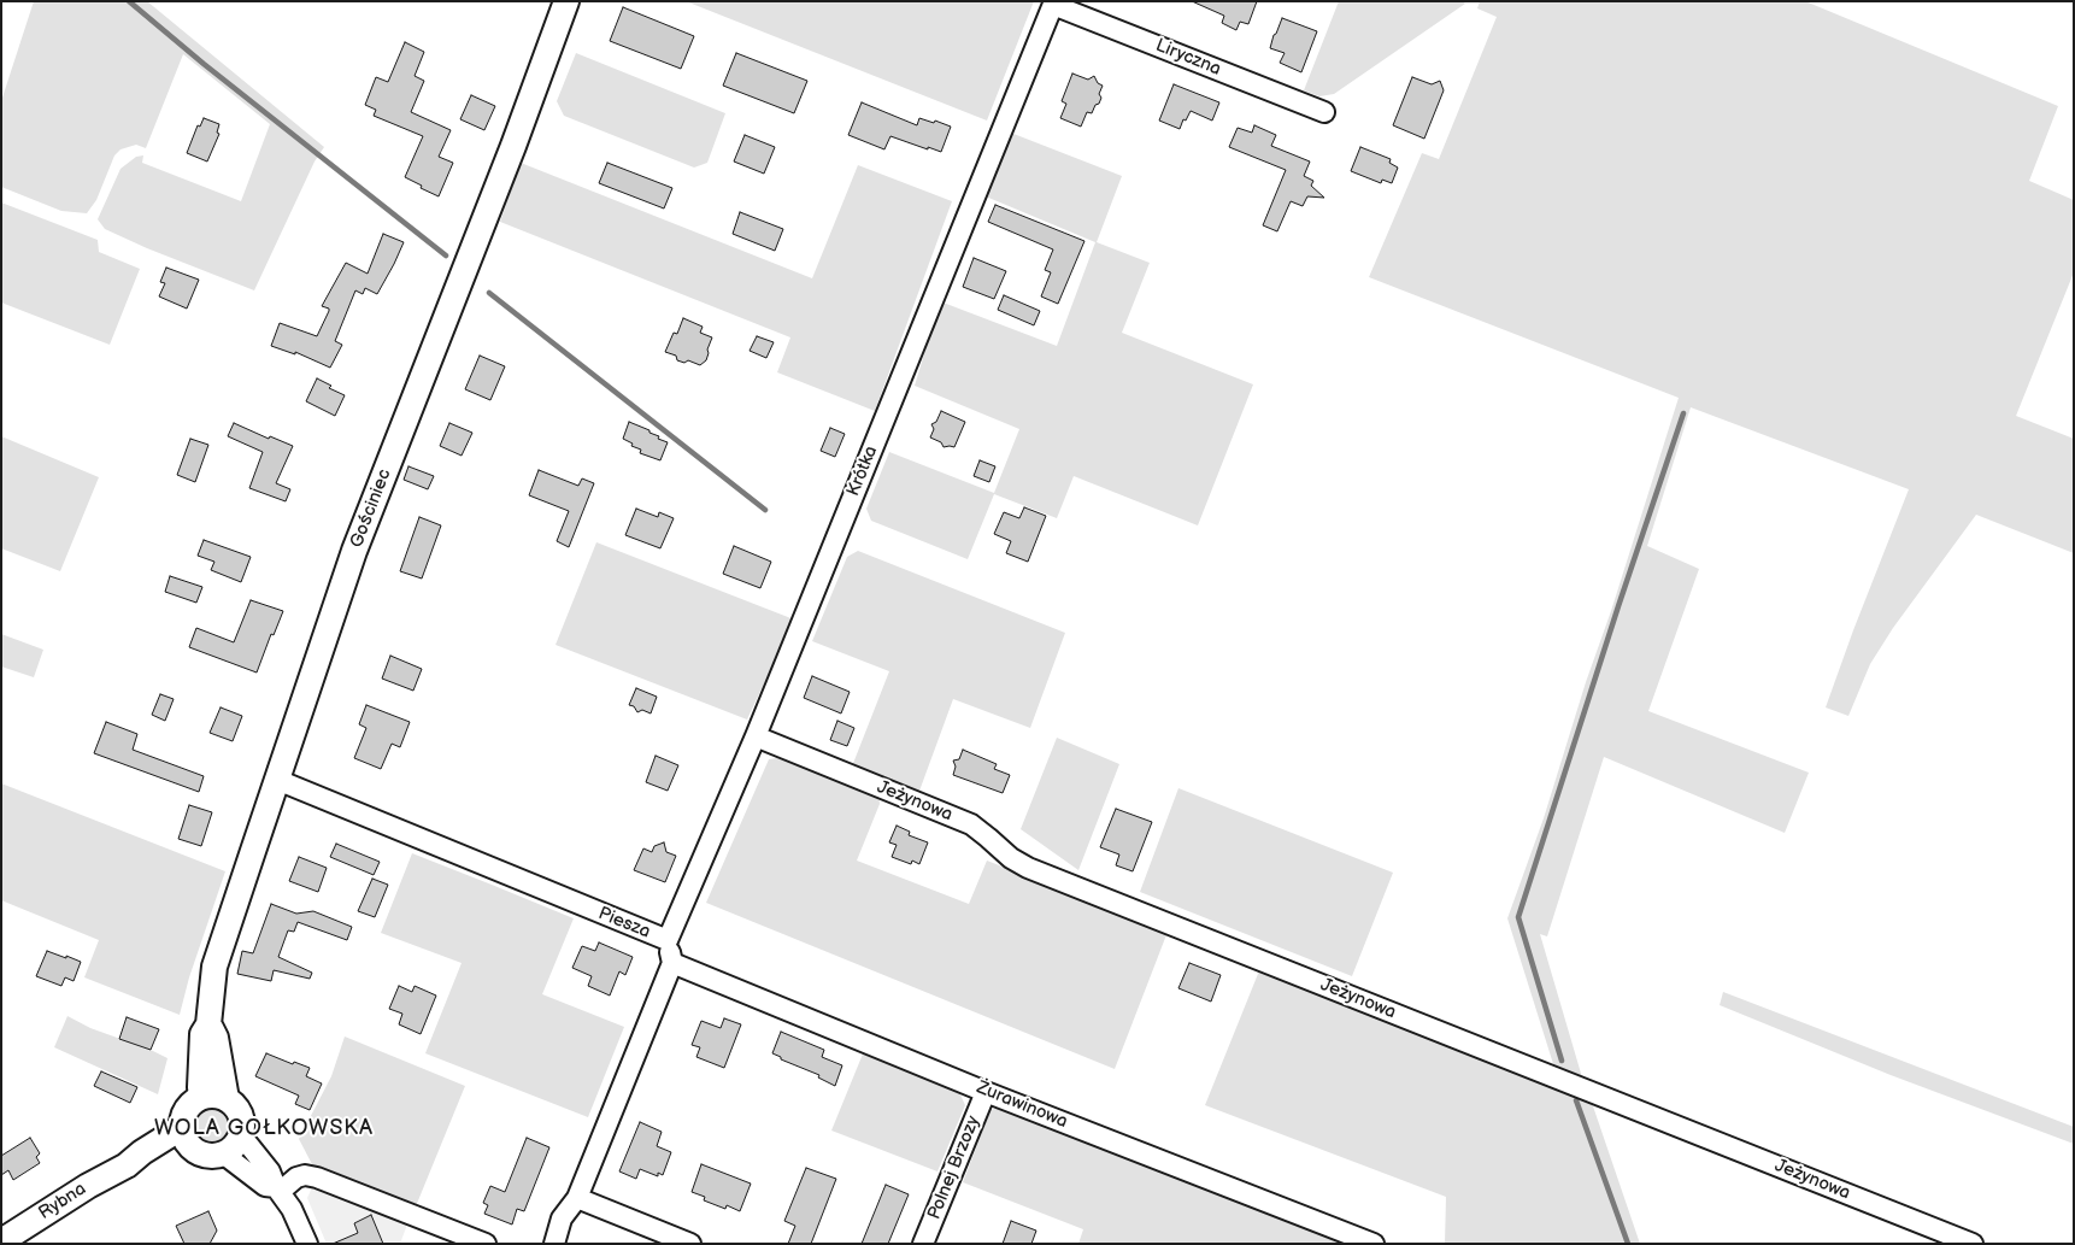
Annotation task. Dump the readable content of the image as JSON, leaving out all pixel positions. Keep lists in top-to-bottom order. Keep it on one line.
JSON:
{"streets":{"street":["Liryczna","Krótka","Gościniec","Jeżynowa","Piesza","Żurawinowa","Polnej Brzozy","Rybna"]},"crossings":[["Liryczna","Krótka"],["Krótka","Jeżynowa"],["Krótka","Piesza"],["Gościniec","Piesza"],["Gościniec","Rybna"],["Piesza","Żurawinowa"],["Żurawinowa","Polnej Brzozy"]],"districts":["WOLA GOŁKOWSKA"]}
